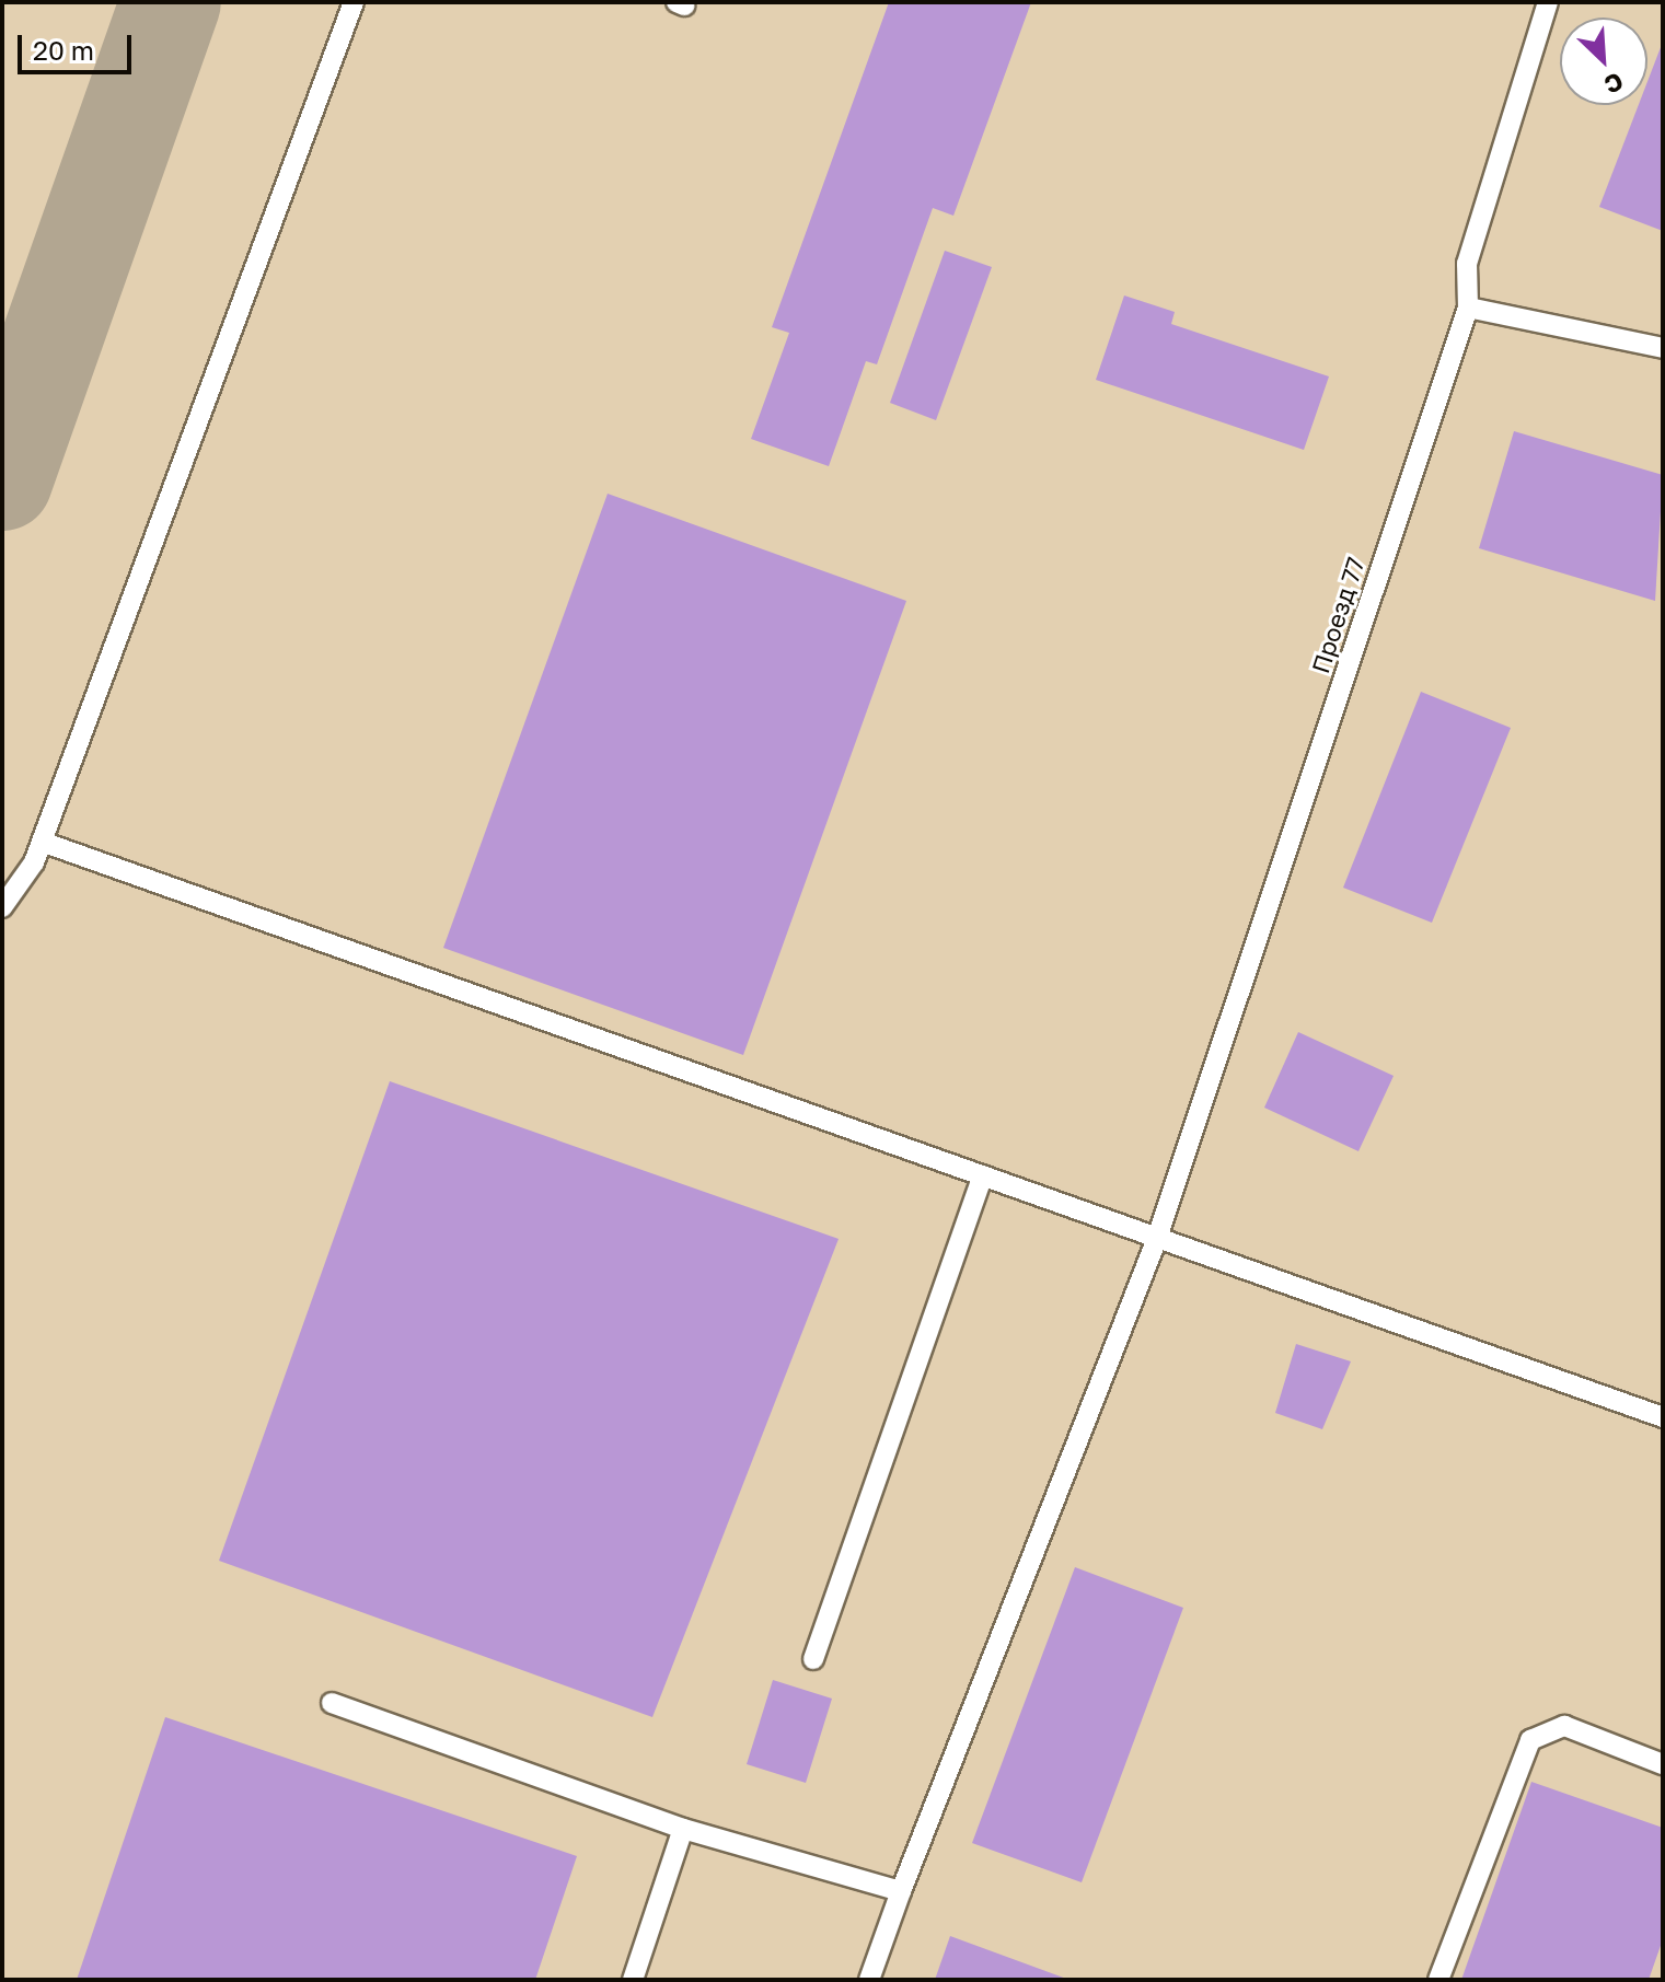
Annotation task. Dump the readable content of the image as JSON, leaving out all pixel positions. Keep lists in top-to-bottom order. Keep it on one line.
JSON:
{"streets":{"lane":["Проезд 77"]},"scale_bar":"20 m","north":"bottom right"}
